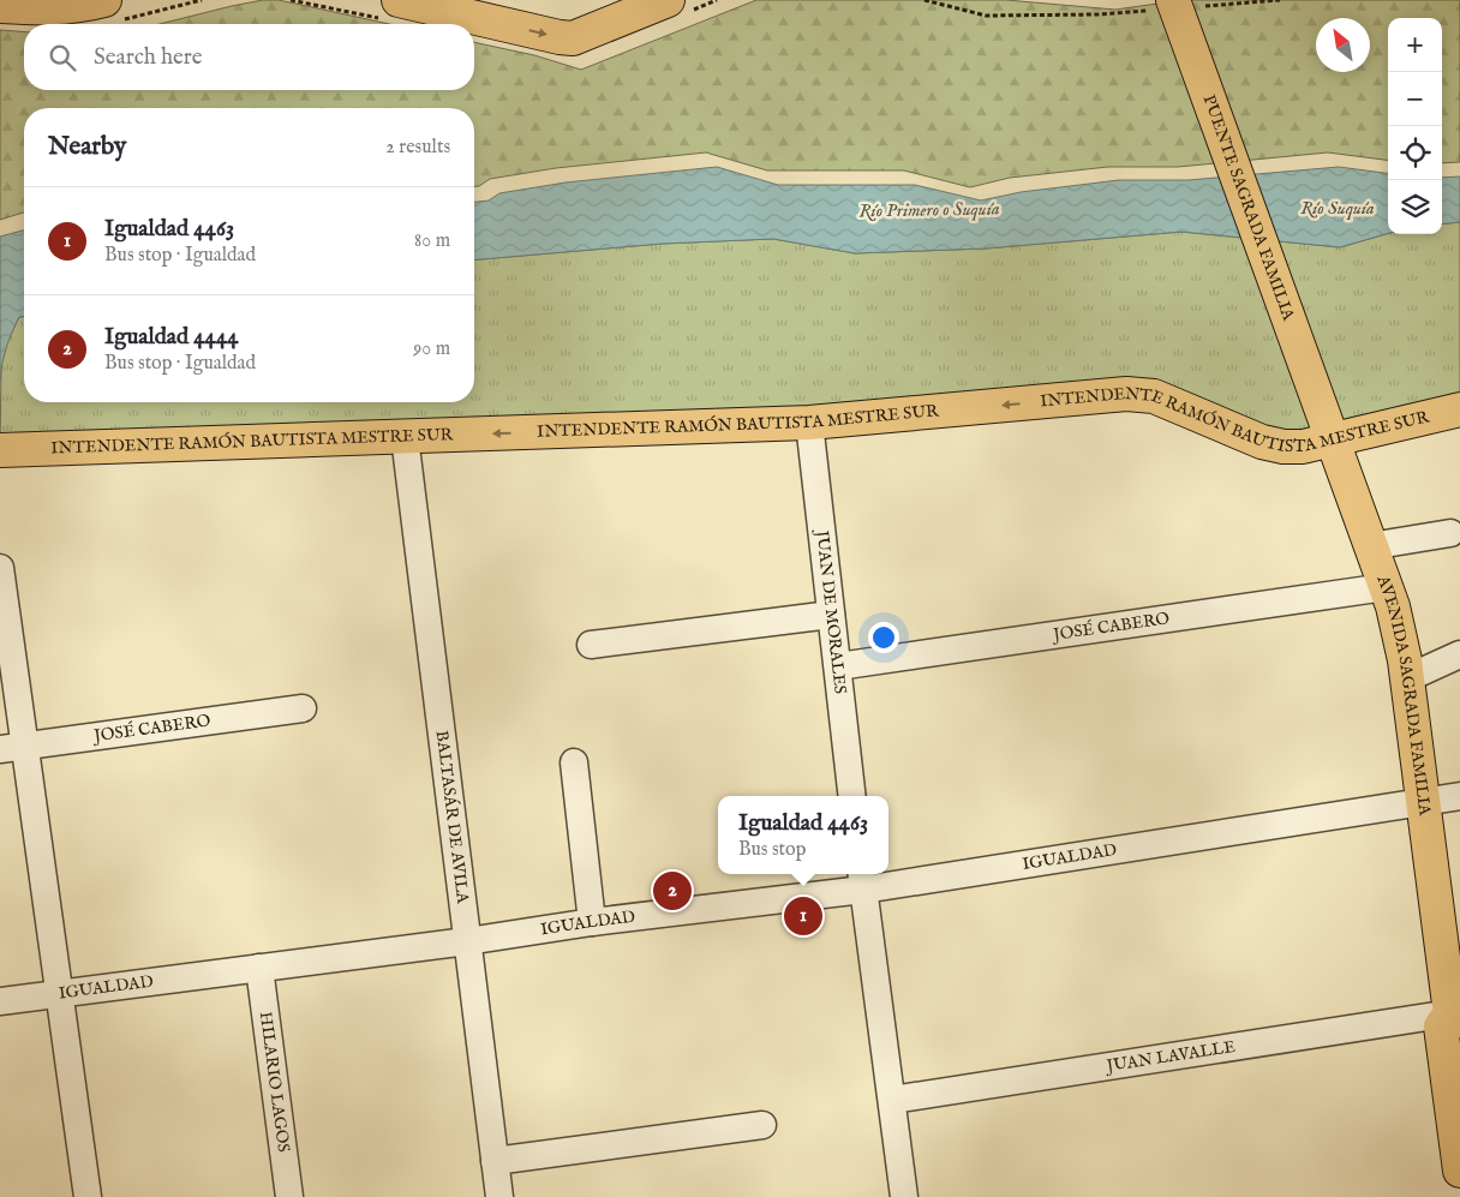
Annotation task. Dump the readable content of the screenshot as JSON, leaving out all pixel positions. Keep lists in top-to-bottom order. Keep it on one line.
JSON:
{"streets":{"main road":["PUENTE SAGRADA FAMILIA","INTENDENTE RAMÓN BAUTISTA MESTRE SUR","AVENIDA SAGRADA FAMILIA"],"street":["JUAN DE MORALES","JOSÉ CABERO","BALTASÁR DE AVILA","IGUALDAD","JUAN LAVALLE","HILARIO LAGOS"]},"crossings":[["PUENTE SAGRADA FAMILIA","AVENIDA SAGRADA FAMILIA"],["INTENDENTE RAMÓN BAUTISTA MESTRE SUR","JUAN DE MORALES"],["INTENDENTE RAMÓN BAUTISTA MESTRE SUR","AVENIDA SAGRADA FAMILIA"],["INTENDENTE RAMÓN BAUTISTA MESTRE SUR","BALTASÁR DE AVILA"],["JUAN DE MORALES","JOSÉ CABERO"],["JOSÉ CABERO","AVENIDA SAGRADA FAMILIA"],["AVENIDA SAGRADA FAMILIA","IGUALDAD"],["AVENIDA SAGRADA FAMILIA","JUAN LAVALLE"],["BALTASÁR DE AVILA","IGUALDAD"],["IGUALDAD","HILARIO LAGOS"]],"one_way":["INTENDENTE RAMÓN BAUTISTA MESTRE SUR"],"water":["Río Suquía","Río Primero o Suquía"],"north":"top left","page":{"map_buttons":["+","−"],"search":"Search here","heading":["Nearby","2 results"],"list":[{"mark":"1","name":"Igualdad 4463","note":"Bus stop · Igualdad","value":"80 m"},{"mark":"2","name":"Igualdad 4444","note":"Bus stop · Igualdad","value":"90 m"}],"popup":["Igualdad 4463","Bus stop"],"pins":["2","1"]}}
